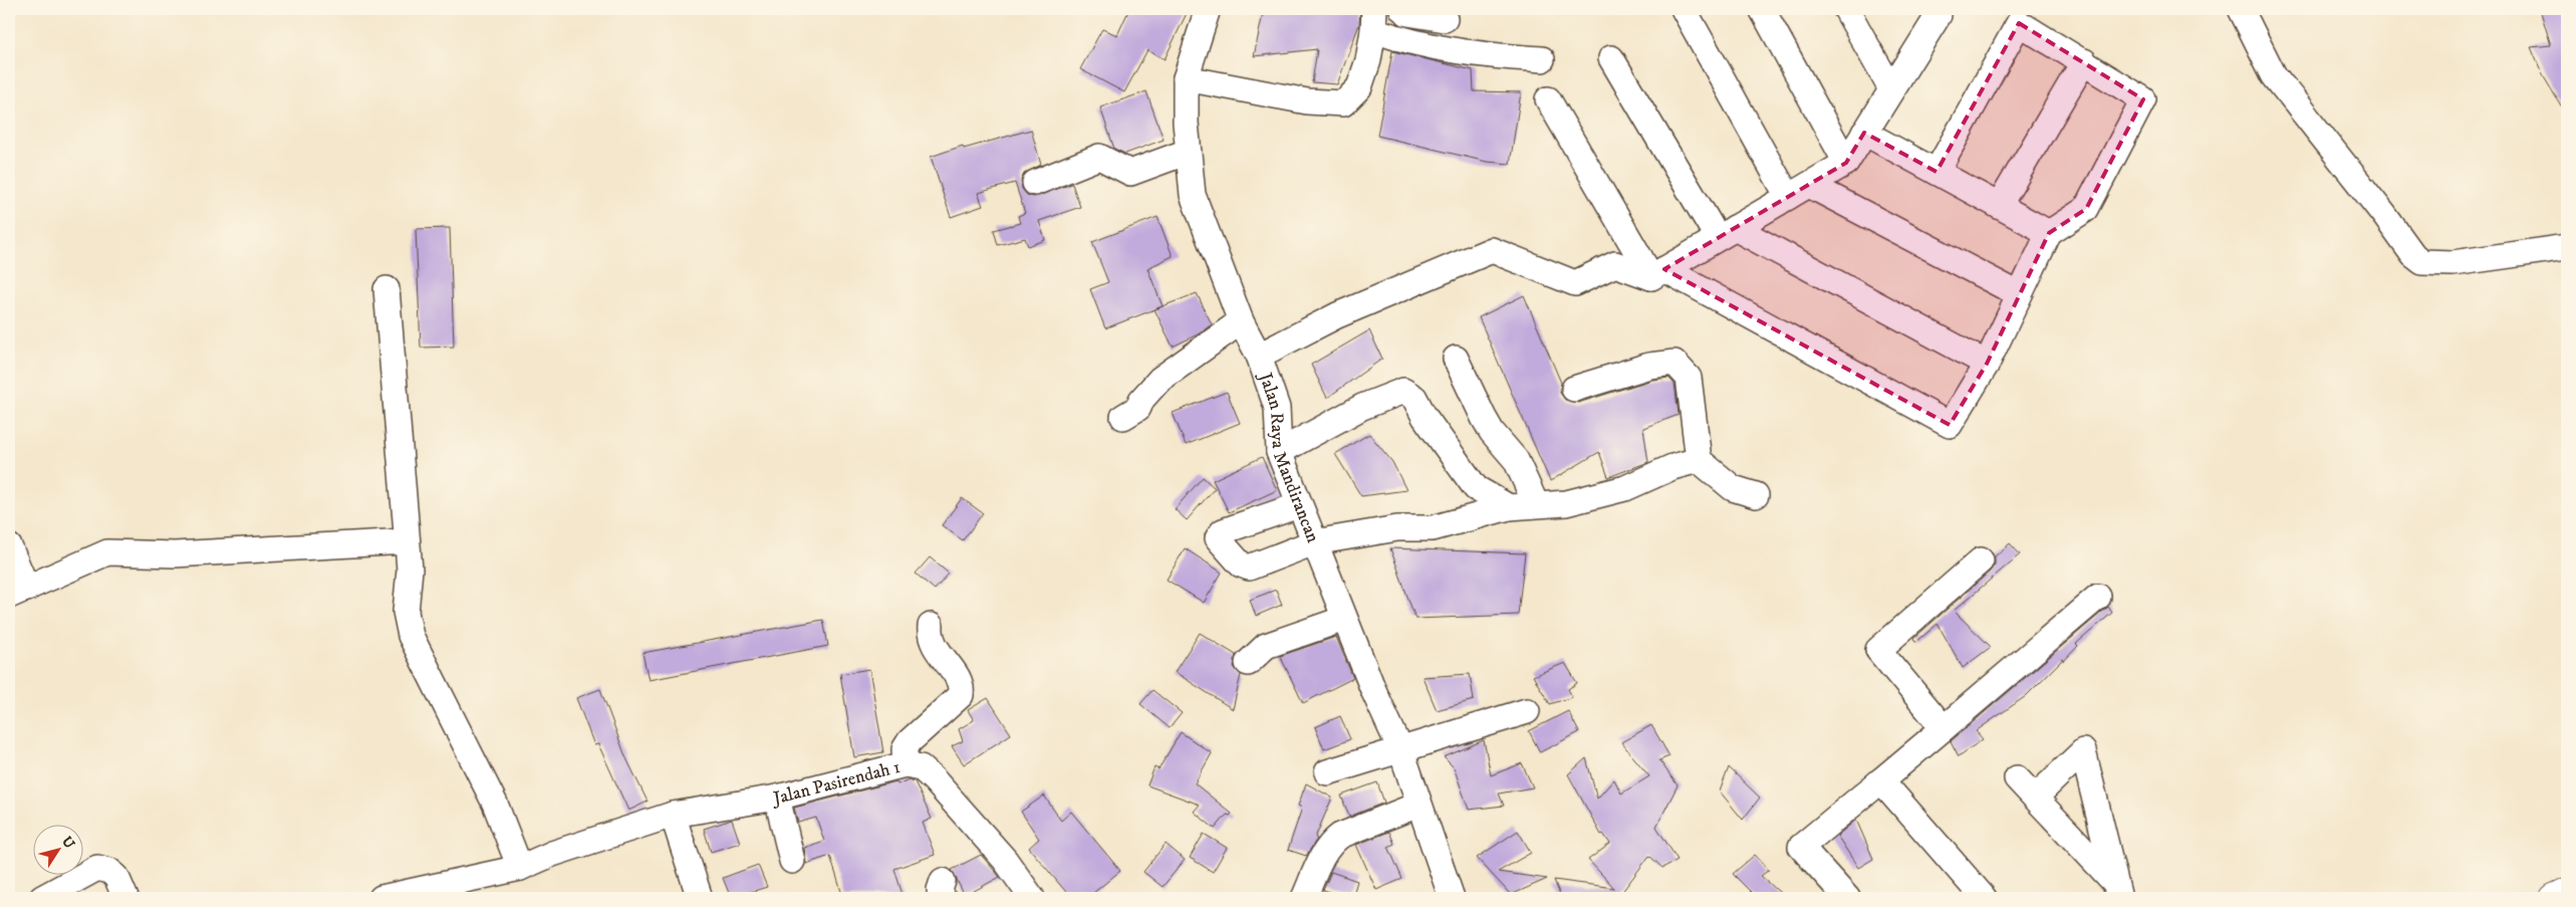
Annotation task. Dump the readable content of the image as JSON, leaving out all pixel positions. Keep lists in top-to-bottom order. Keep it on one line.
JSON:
{"streets":{"street":["Jalan Raya Mandirancan","Jalan Pasirendah 1"]},"north":"top right"}
